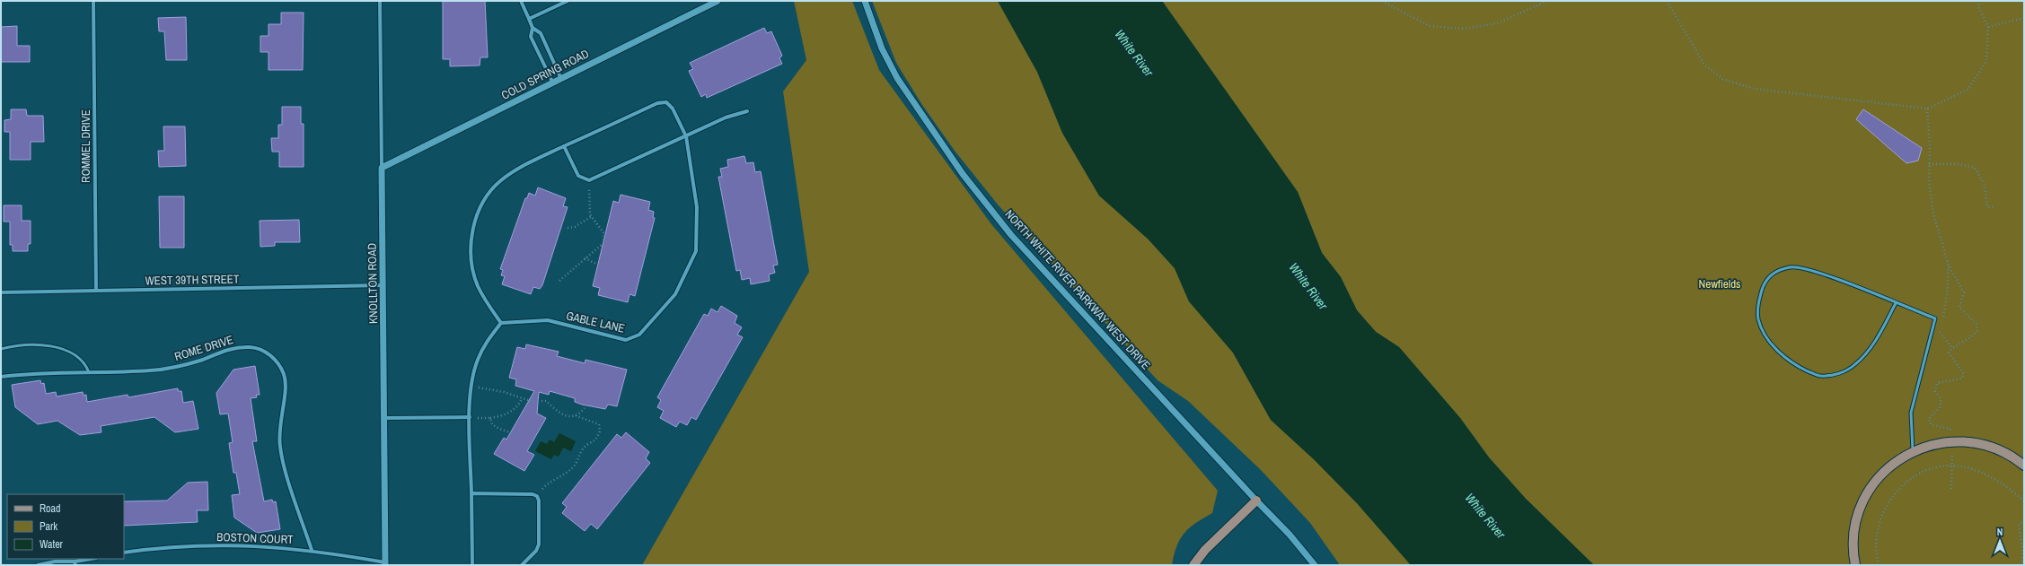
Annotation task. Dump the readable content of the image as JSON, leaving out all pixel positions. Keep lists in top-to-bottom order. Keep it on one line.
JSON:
{"streets":{"street":["COLD SPRING ROAD","ROMMEL DRIVE","WEST 39TH STREET","KNOLLTON ROAD","NORTH WHITE RIVER PARKWAY WEST DRIVE","GABLE LANE","ROME DRIVE","BOSTON COURT"]},"crossings":[["COLD SPRING ROAD","KNOLLTON ROAD"],["ROMMEL DRIVE","WEST 39TH STREET"],["WEST 39TH STREET","KNOLLTON ROAD"],["KNOLLTON ROAD","BOSTON COURT"],["ROME DRIVE","BOSTON COURT"]],"water":["White River"],"parks":["Newfields"],"legend":["Road","Park","Water"],"north":"top"}
